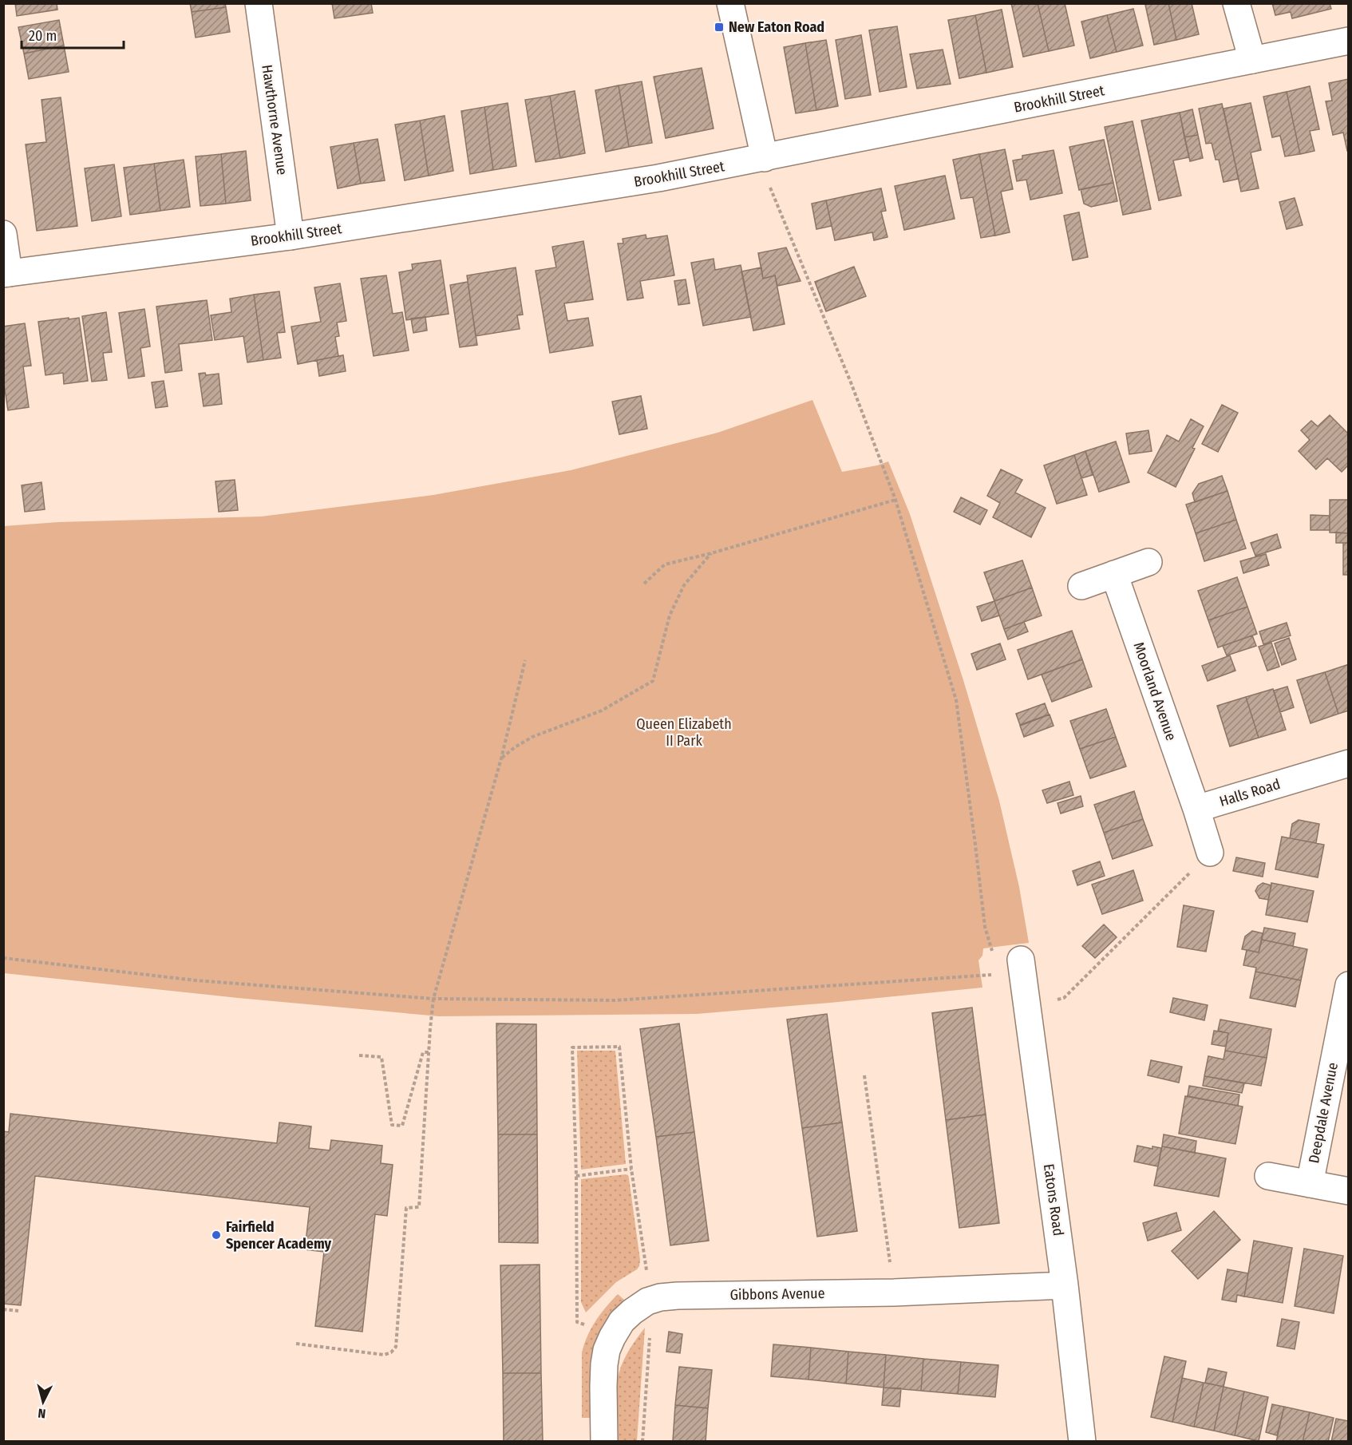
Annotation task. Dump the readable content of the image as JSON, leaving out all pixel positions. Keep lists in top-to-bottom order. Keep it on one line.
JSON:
{"streets":{"street":["Brookhill Street","Hawthorne Avenue","Moorland Avenue","Halls Road","Deepdale Avenue","Eatons Road","Gibbons Avenue"]},"crossings":[["Brookhill Street","Hawthorne Avenue"],["Moorland Avenue","Halls Road"],["Eatons Road","Gibbons Avenue"]],"parks":["Queen Elizabeth II Park"],"places":{"transit":["New Eaton Road"],"other":["Fairfield Spencer Academy"]},"scale_bar":"20 m","north":"bottom"}
